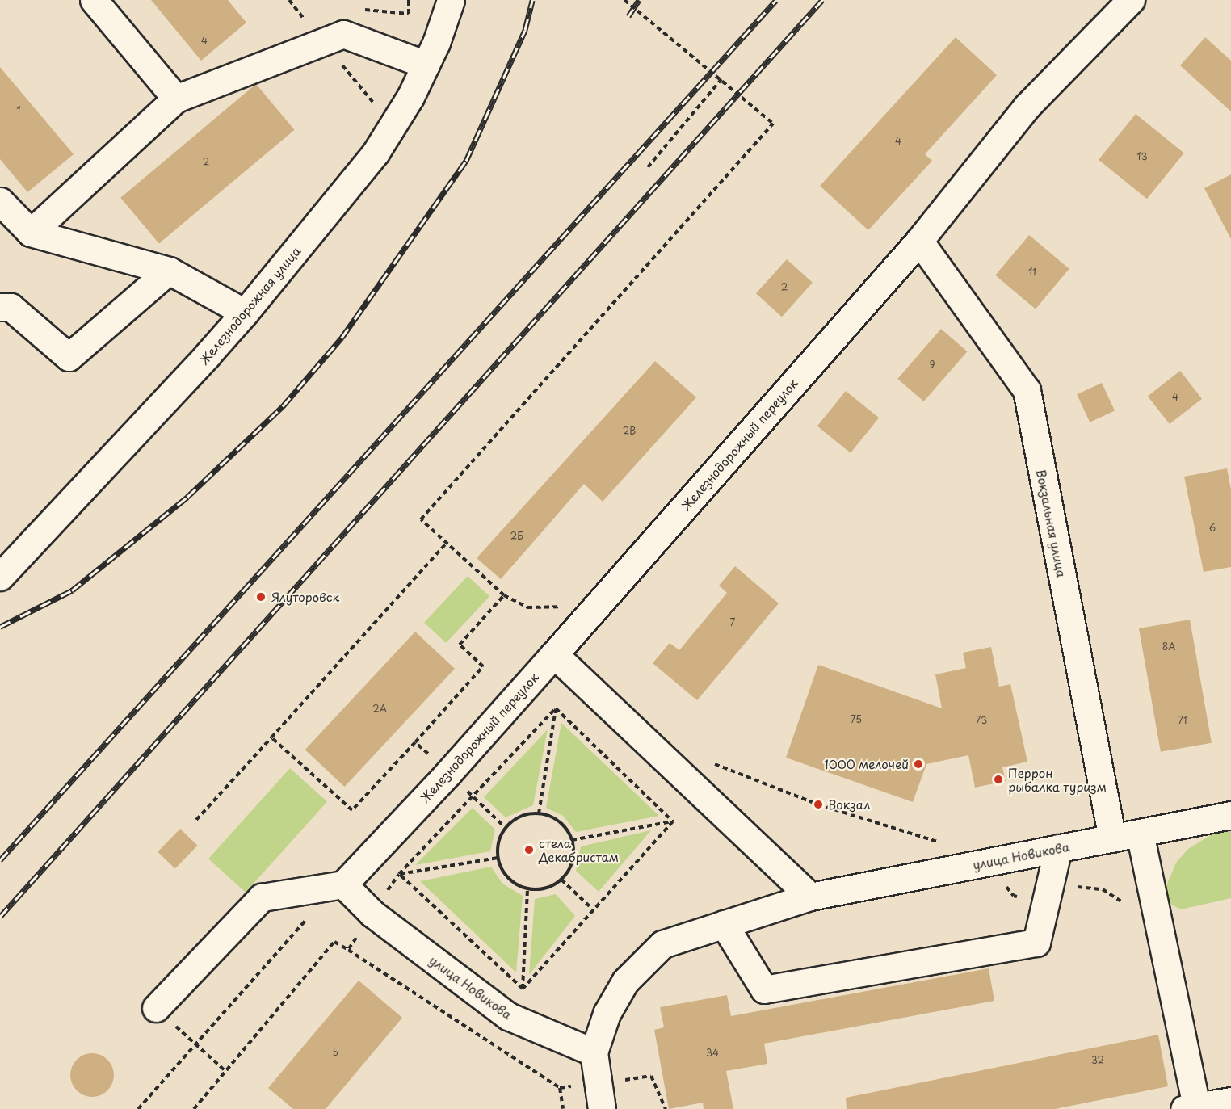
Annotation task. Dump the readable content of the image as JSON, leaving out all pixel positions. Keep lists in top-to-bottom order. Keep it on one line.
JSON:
{"streets":{"street":["Железнодорожная улица","Железнодорожный переулок","Вокзальная улица","улица Новикова"]},"crossings":[["Железнодорожный переулок","Вокзальная улица"],["Железнодорожный переулок","улица Новикова"],["Вокзальная улица","улица Новикова"]],"places":["Ялуторовск","1000 мелочей","Перрон рыбалка туризм","Вокзал","стела Декабристам"],"house_numbers":["4","1","4","13","2","11","2","9","4","2В","6","2Б","7","8А","2А","75","73","71","5","34","32"]}
